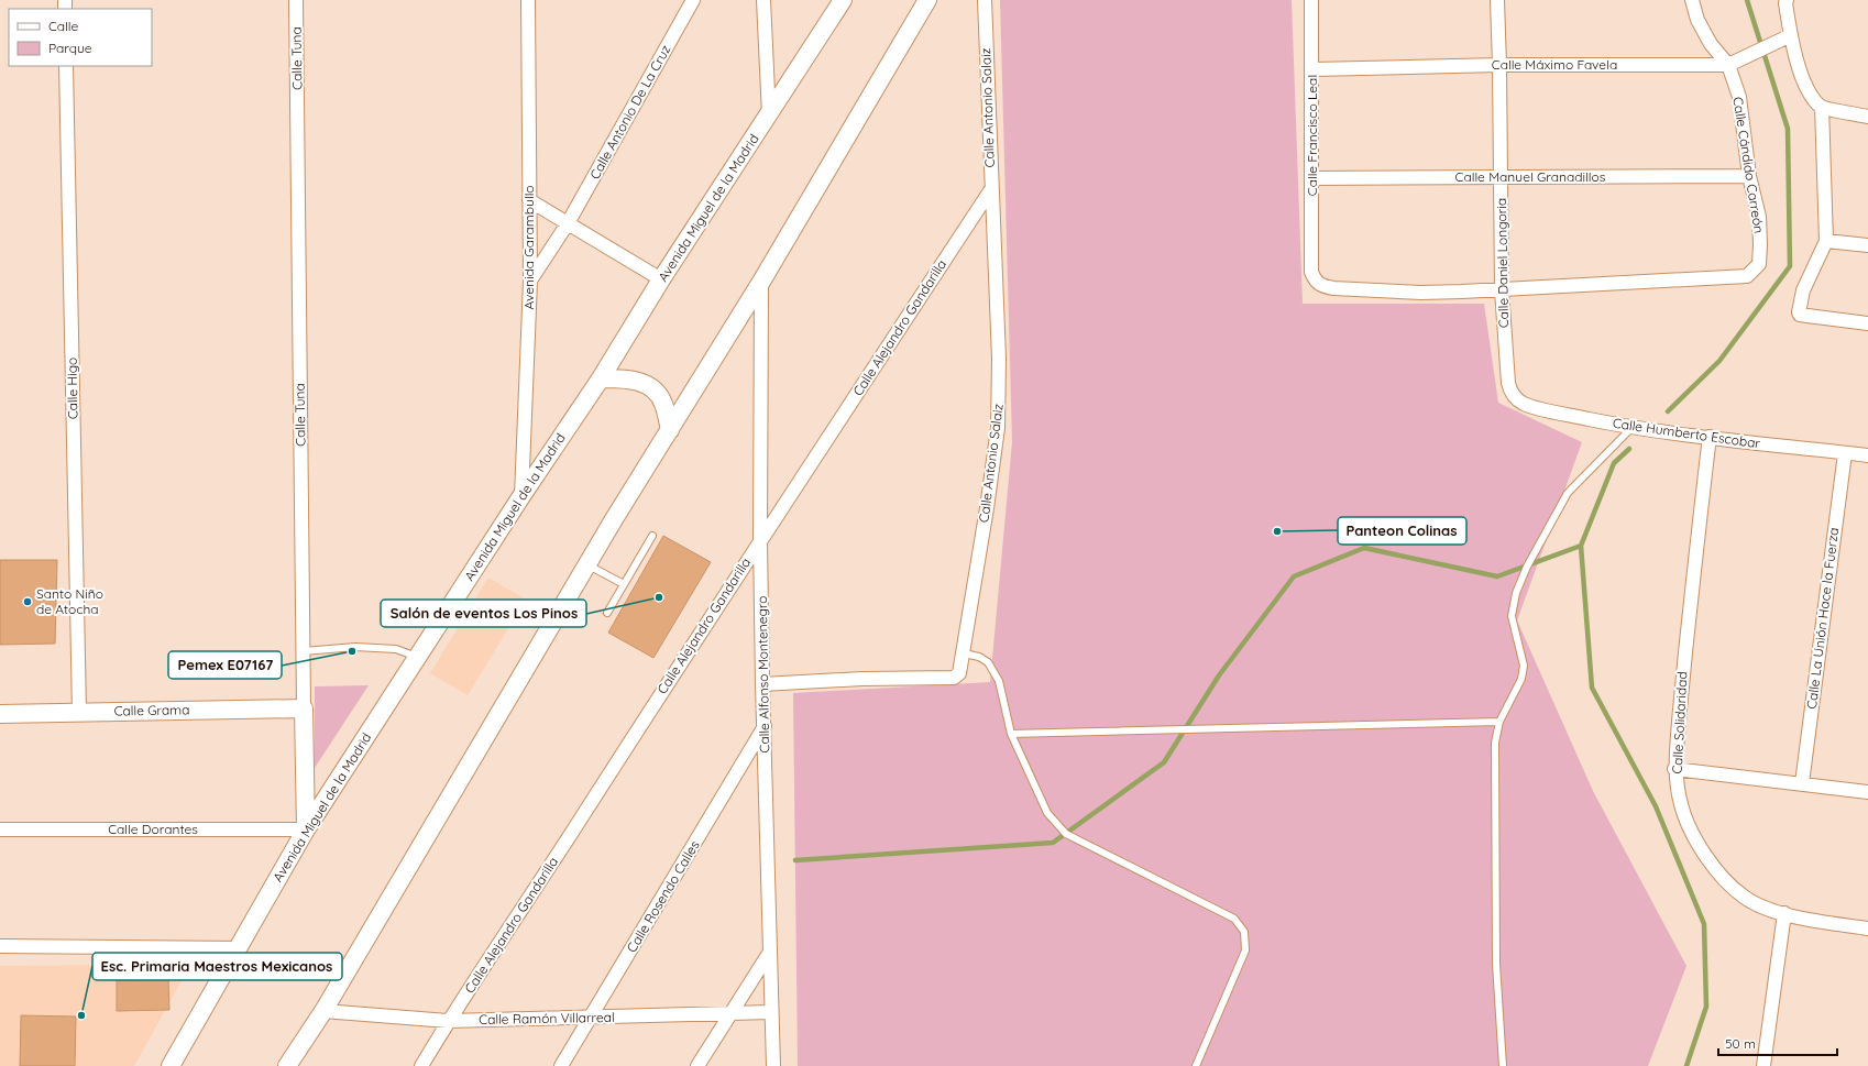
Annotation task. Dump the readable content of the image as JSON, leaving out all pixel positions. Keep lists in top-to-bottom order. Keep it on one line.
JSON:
{"streets":{"main road":["Calle Tuna","Avenida Miguel de la Madrid","Calle Grama"],"street":["Calle Máximo Favela","Calle Antonio Salaiz","Calle Antonio De La Cruz","Calle Francisco Leal","Calle Cándido Carreón","Calle Manuel Granadillos","Avenida Garambullo","Calle Daniel Longoria","Calle Alejandro Gandarilla","Calle Higo","Calle Humberto Escobar","Calle La Unión Hace la Fuerza","Calle Alfonso Montenegro","Calle Solidaridad","Calle Dorantes","Calle Rosendo Calles","Calle Ramón Villarreal"]},"crossings":[["Calle Tuna","Avenida Miguel de la Madrid"],["Calle Tuna","Calle Grama"],["Calle Tuna","Calle Dorantes"],["Calle Máximo Favela","Calle Francisco Leal"],["Calle Máximo Favela","Calle Cándido Carreón"],["Calle Máximo Favela","Calle Daniel Longoria"],["Calle Antonio Salaiz","Calle Alejandro Gandarilla"],["Calle Antonio Salaiz","Calle Alfonso Montenegro"],["Calle Antonio De La Cruz","Avenida Garambullo"],["Calle Francisco Leal","Calle Cándido Carreón"],["Calle Francisco Leal","Calle Manuel Granadillos"],["Calle Cándido Carreón","Calle Manuel Granadillos"],["Calle Cándido Carreón","Calle Daniel Longoria"],["Calle Manuel Granadillos","Calle Daniel Longoria"],["Avenida Miguel de la Madrid","Avenida Garambullo"],["Avenida Miguel de la Madrid","Calle Dorantes"],["Calle Daniel Longoria","Calle Humberto Escobar"],["Calle Alejandro Gandarilla","Calle Alfonso Montenegro"],["Calle Alejandro Gandarilla","Calle Ramón Villarreal"],["Calle Higo","Calle Grama"],["Calle Humberto Escobar","Calle La Unión Hace la Fuerza"],["Calle Humberto Escobar","Calle Solidaridad"],["Calle Alfonso Montenegro","Calle Rosendo Calles"],["Calle Alfonso Montenegro","Calle Ramón Villarreal"],["Calle Rosendo Calles","Calle Ramón Villarreal"]],"places":["Panteon Colinas","Salón de eventos Los Pinos","Santo Niño de Atocha","Pemex E07167","Esc. Primaria Maestros Mexicanos"],"legend":["Calle","Parque"],"scale_bar":"50 m"}
